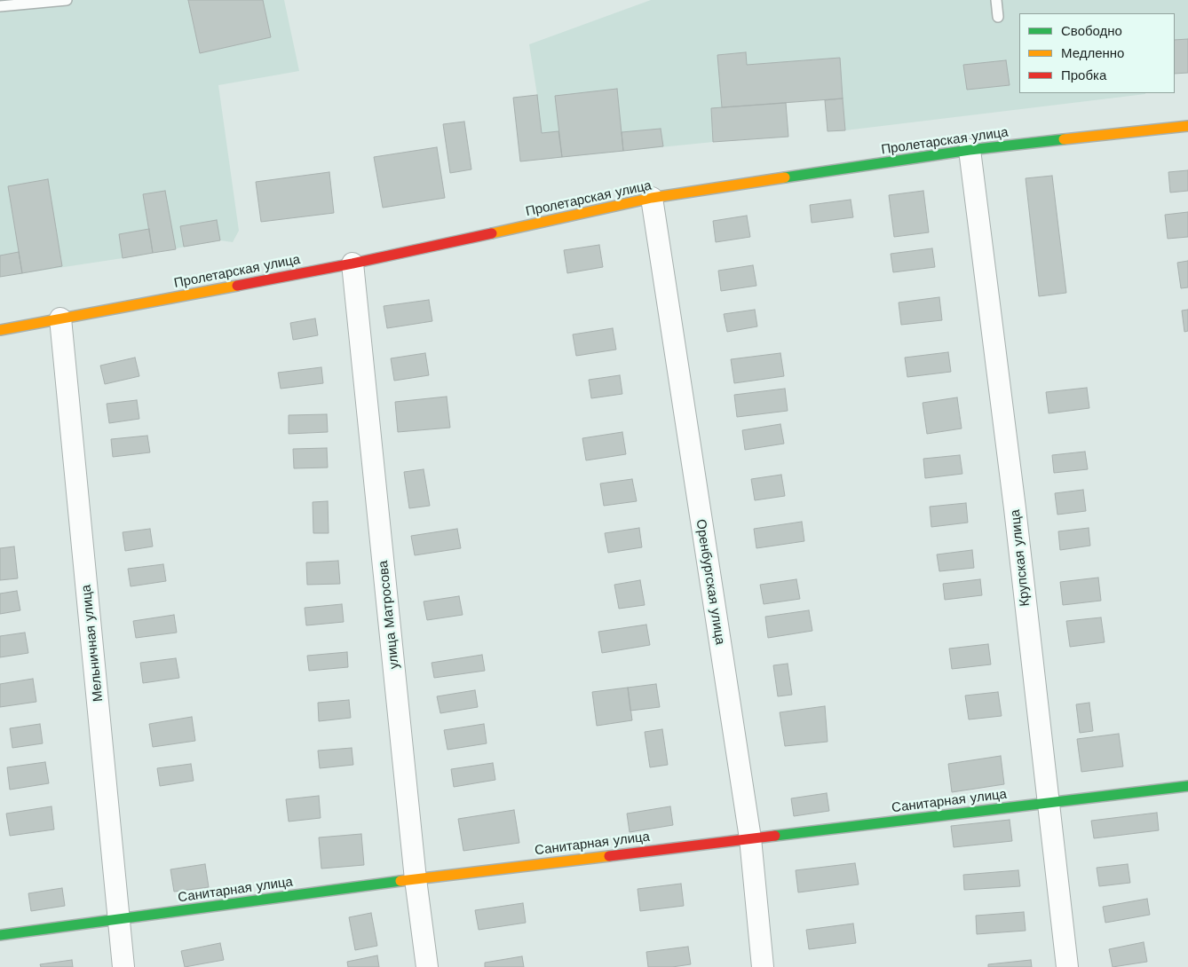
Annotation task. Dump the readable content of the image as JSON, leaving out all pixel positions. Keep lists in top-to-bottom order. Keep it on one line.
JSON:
{"streets":{"street":["Пролетарская улица","Крупская улица","Оренбургская улица","улица Матросова","Мельничная улица","Санитарная улица"]},"crossings":[["Пролетарская улица","Крупская улица"],["Пролетарская улица","Оренбургская улица"],["Пролетарская улица","улица Матросова"],["Пролетарская улица","Мельничная улица"],["Крупская улица","Санитарная улица"],["Оренбургская улица","Санитарная улица"],["улица Матросова","Санитарная улица"],["Мельничная улица","Санитарная улица"]],"legend":["Свободно","Медленно","Пробка"]}
